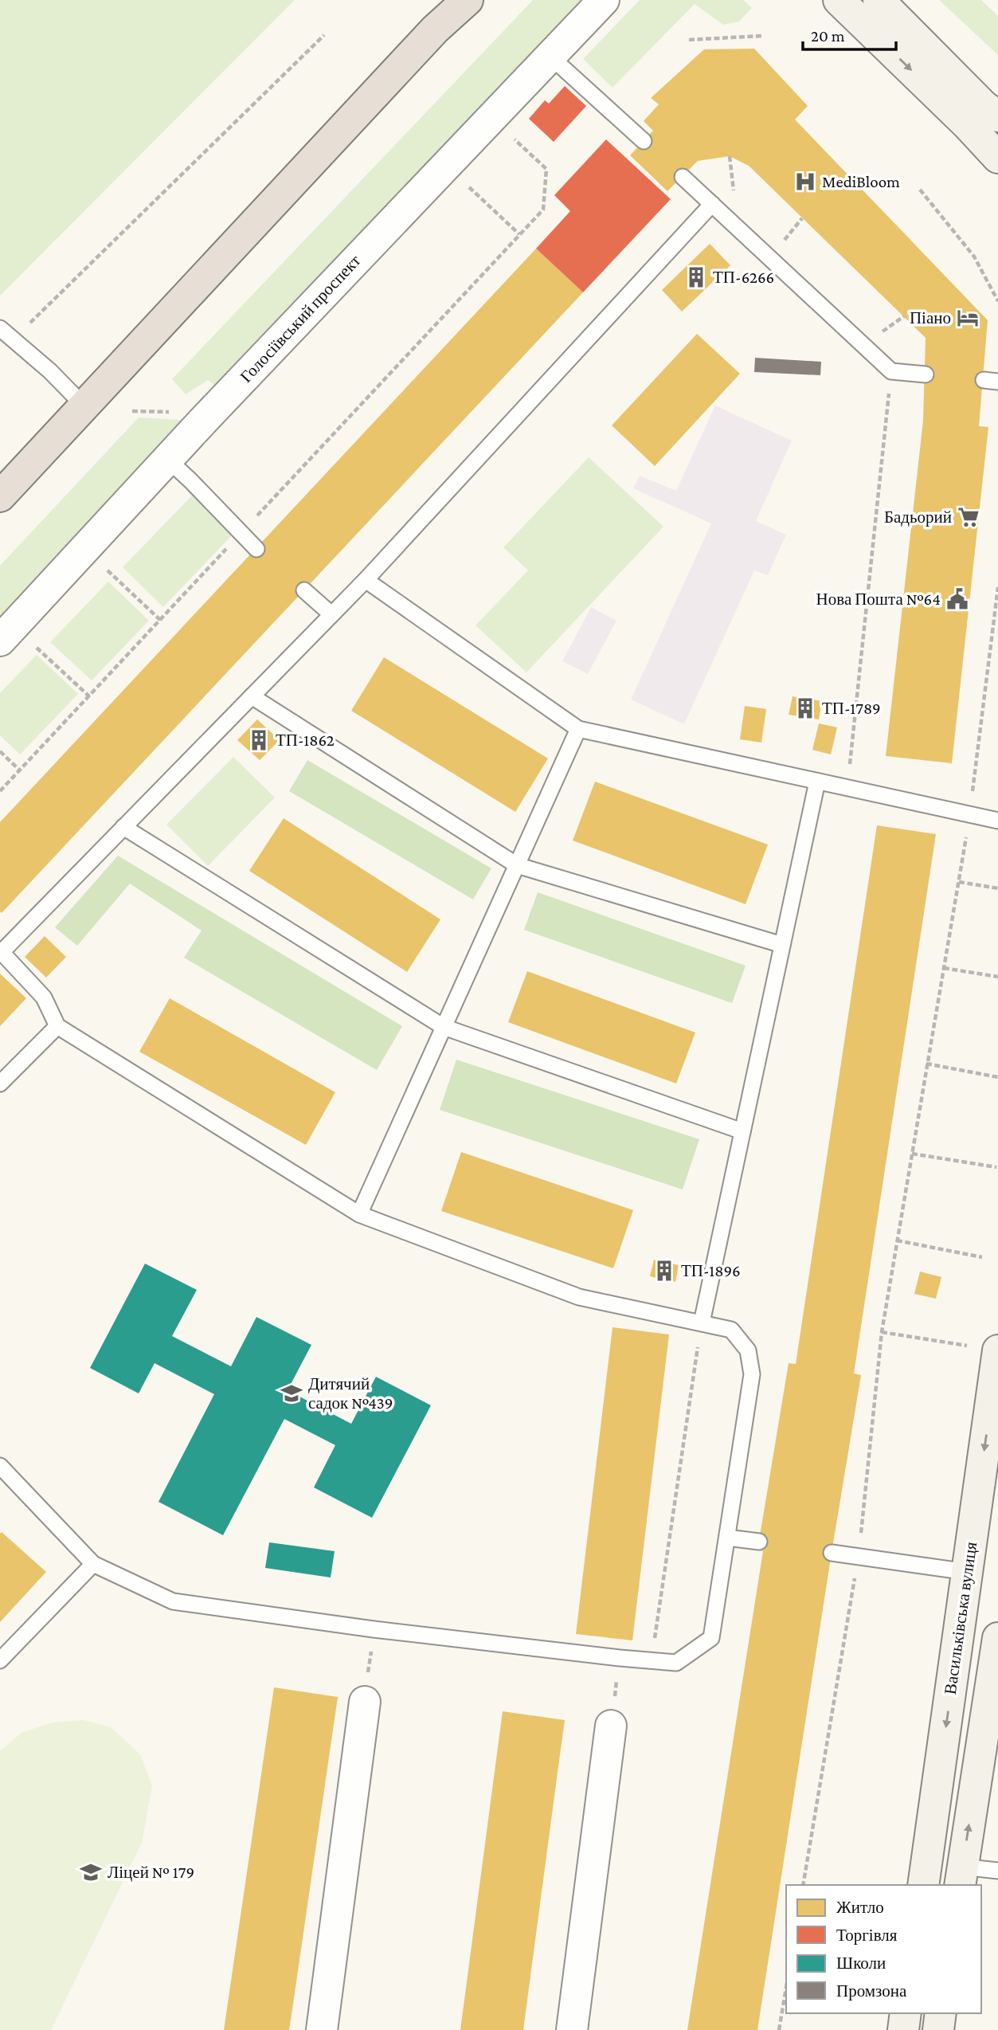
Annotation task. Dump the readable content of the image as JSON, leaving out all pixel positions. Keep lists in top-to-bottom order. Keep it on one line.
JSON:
{"streets":{"main road":["Васильківська вулиця"],"street":["Голосіївський проспект"]},"places":{"hospital":["MediBloom"],"building":["ТП-6266","ТП-1789","ТП-1862","ТП-1896"],"hotel":["Піано"],"supermarket":["Бадьорий"],"public building":["Нова Пошта №64"],"school or university":["Дитячий садок №439","Ліцей № 179"]},"legend":["Житло","Торгівля","Школи","Промзона"],"scale_bar":"20 m"}
